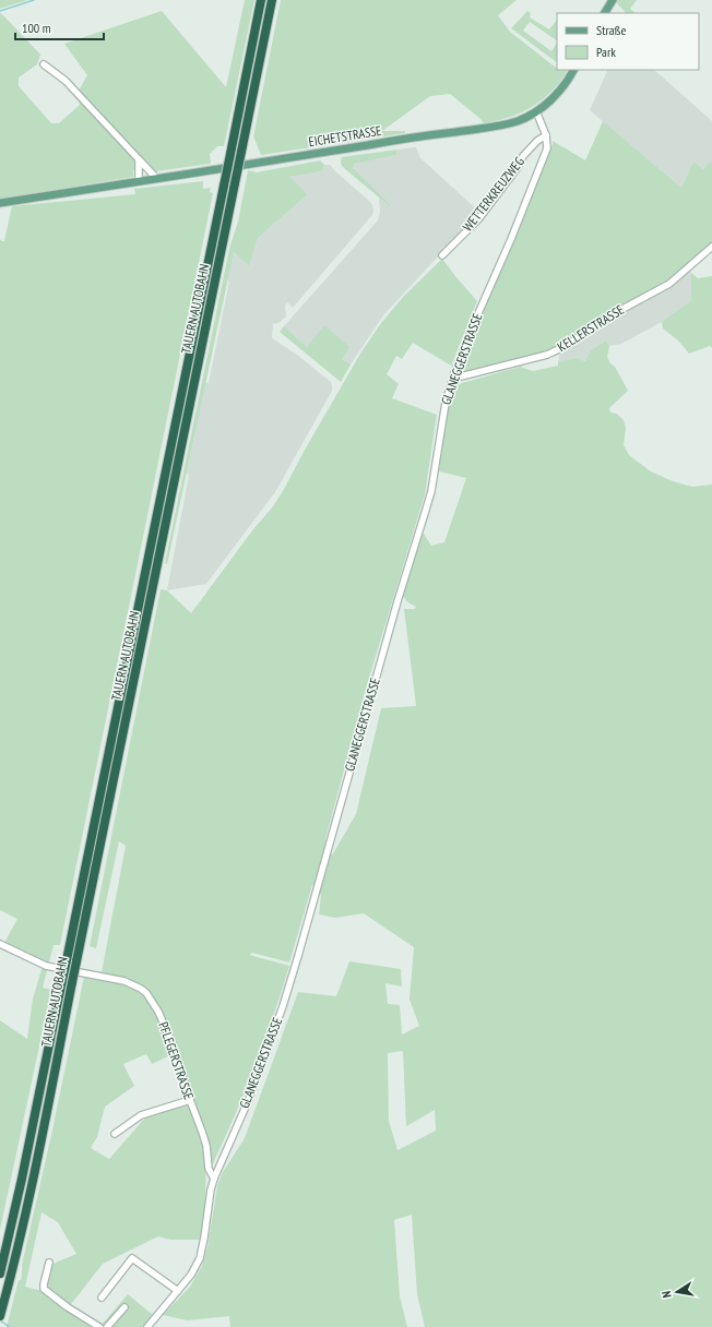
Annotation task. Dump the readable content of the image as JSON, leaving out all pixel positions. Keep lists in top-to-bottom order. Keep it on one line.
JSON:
{"streets":{"highway":["TAUERN AUTOBAHN"],"main road":["EICHETSTRASSE"],"street":["WETTERKREUZWEG","KELLERSTRASSE","GLANEGGERSTRASSE","PFLEGERSTRASSE"]},"crossings":[["EICHETSTRASSE","GLANEGGERSTRASSE"],["WETTERKREUZWEG","GLANEGGERSTRASSE"],["KELLERSTRASSE","GLANEGGERSTRASSE"],["GLANEGGERSTRASSE","PFLEGERSTRASSE"]],"legend":["Straße","Park"],"scale_bar":"100 m","north":"left"}
